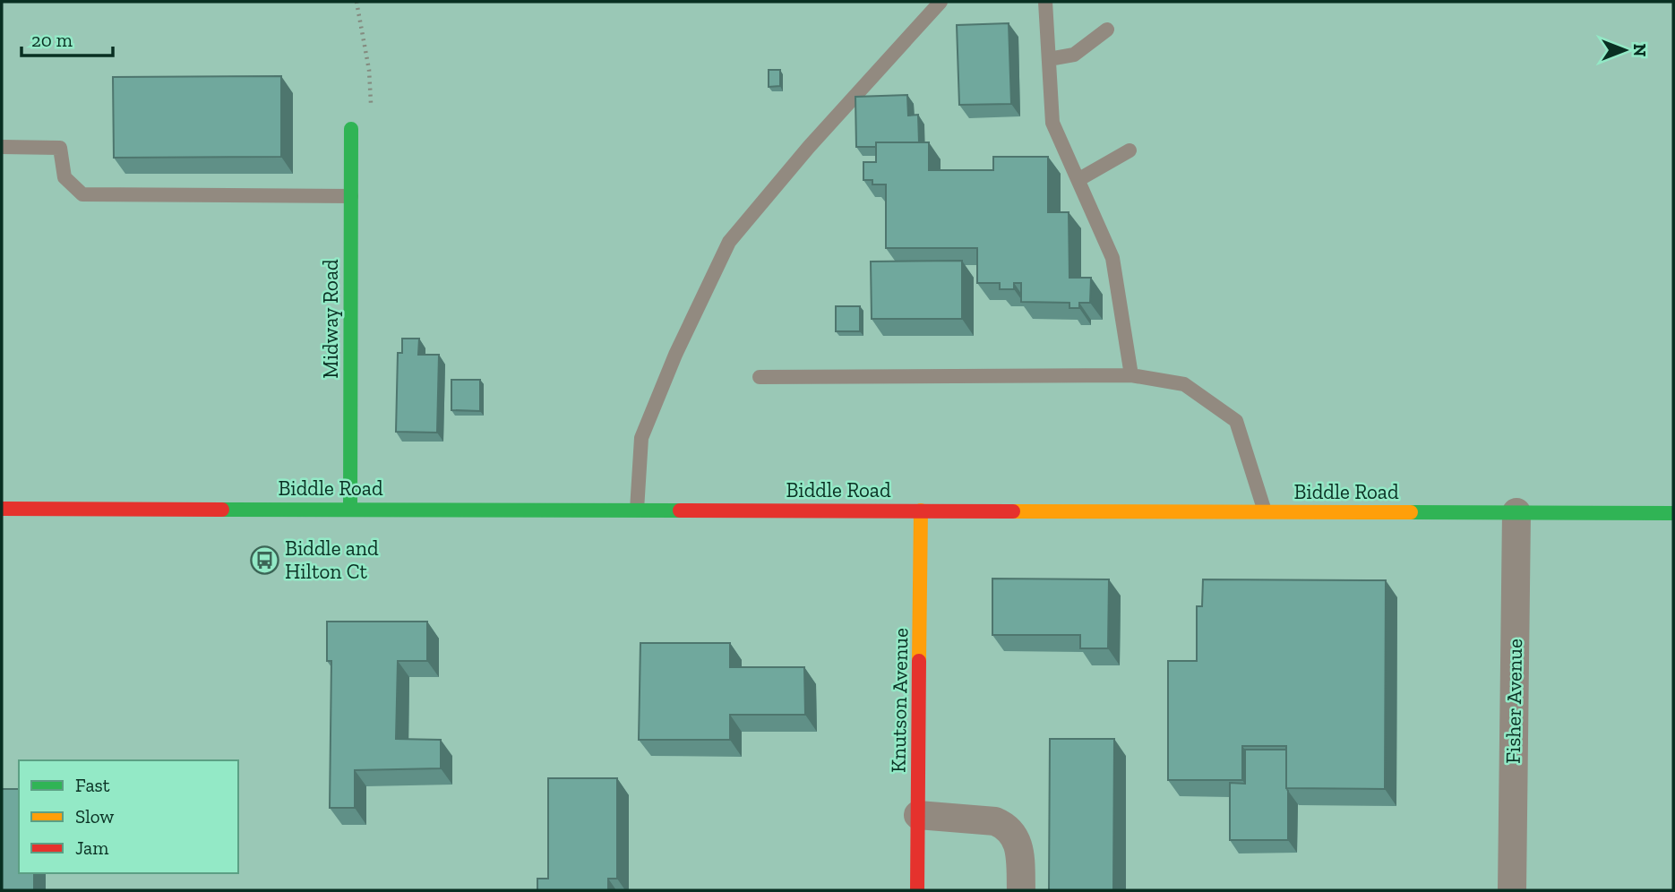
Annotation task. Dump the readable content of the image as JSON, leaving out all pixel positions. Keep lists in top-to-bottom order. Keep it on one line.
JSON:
{"streets":{"main road":["Midway Road","Biddle Road","Knutson Avenue"],"street":["Fisher Avenue"]},"crossings":[["Midway Road","Biddle Road"],["Biddle Road","Knutson Avenue"],["Biddle Road","Fisher Avenue"]],"places":{"bus stop":["Biddle and Hilton Ct"]},"legend":["Fast","Slow","Jam"],"scale_bar":"20 m","north":"right"}
